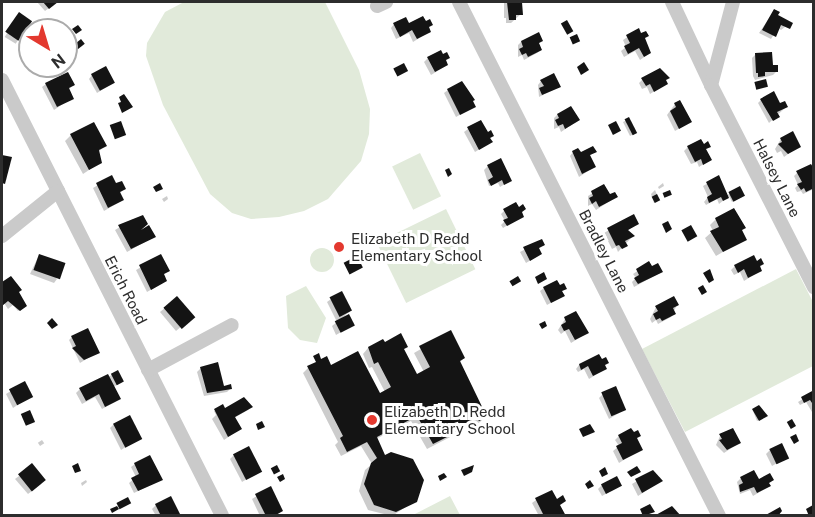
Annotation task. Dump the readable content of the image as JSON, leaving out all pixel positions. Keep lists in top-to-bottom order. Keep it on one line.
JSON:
{"streets":{"street":["Halsey Lane","Bradley Lane","Erich Road"]},"places":["Elizabeth D Redd Elementary School","Elizabeth D. Redd Elementary School"],"north":"bottom right"}
